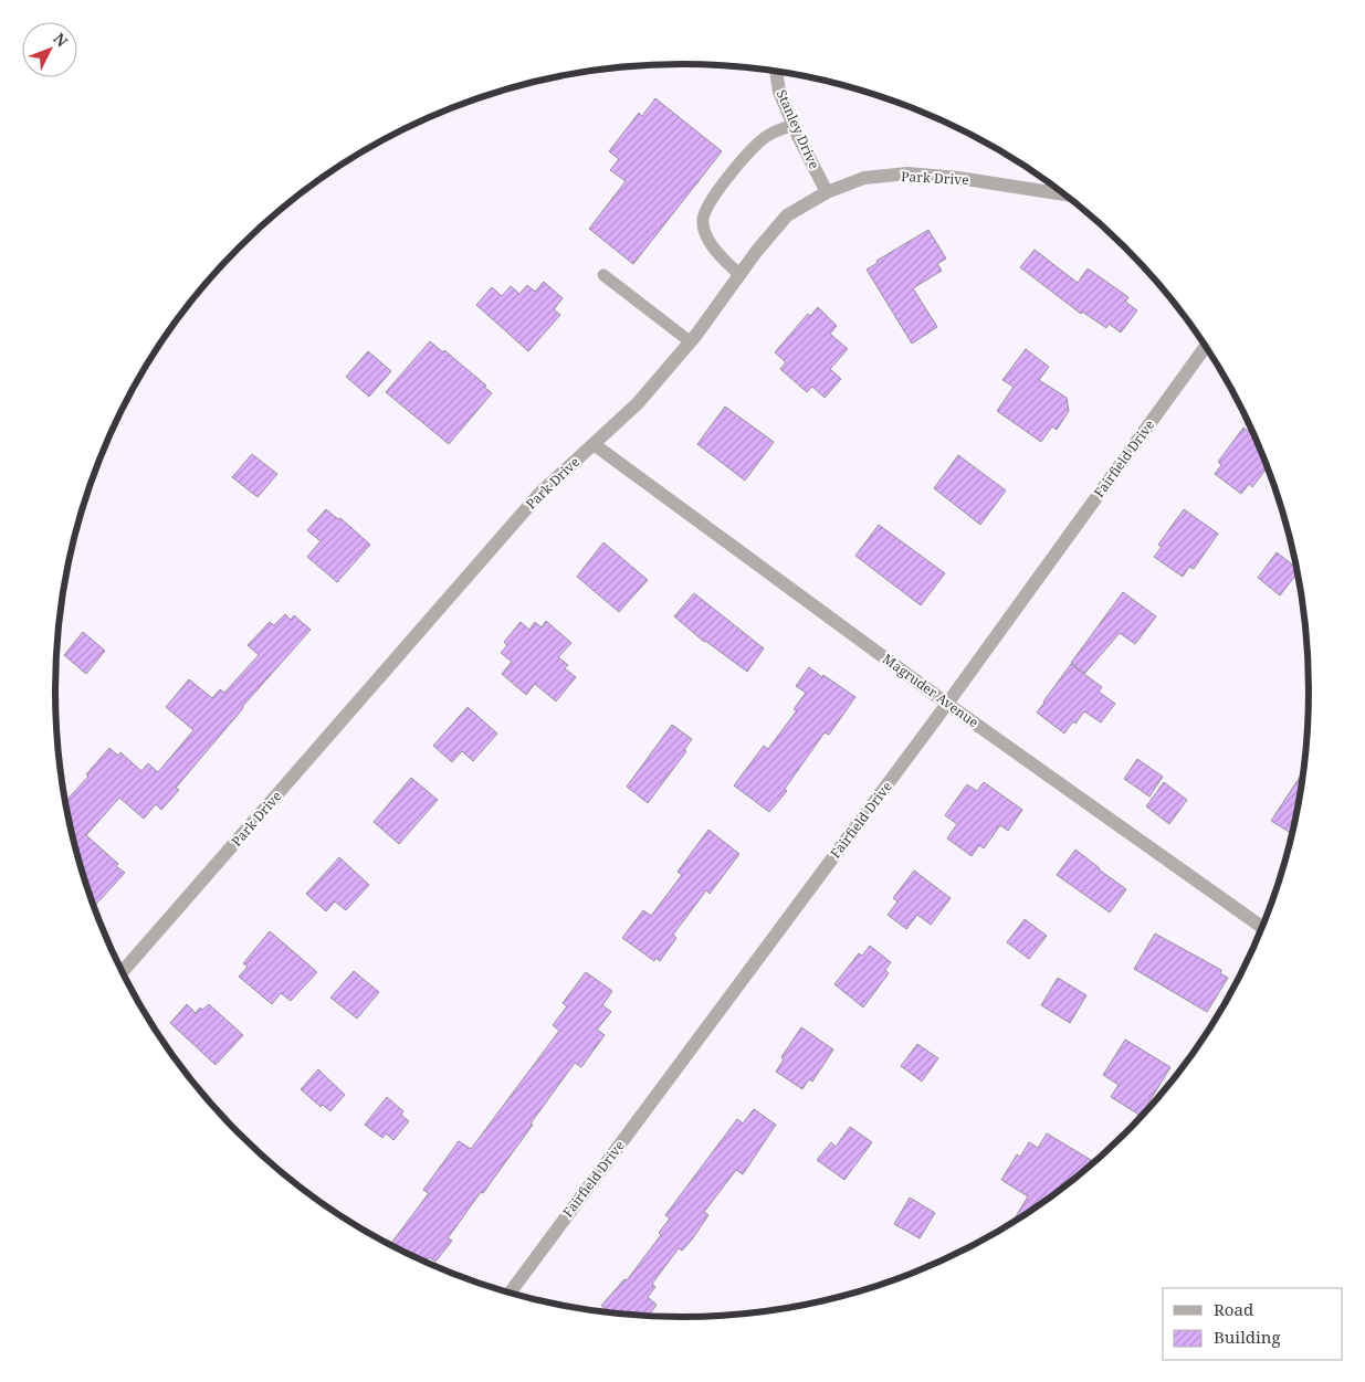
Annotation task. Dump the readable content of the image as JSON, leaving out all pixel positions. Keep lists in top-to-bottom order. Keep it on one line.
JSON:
{"streets":{"street":["Stanley Drive","Park Drive","Fairfield Drive","Magruder Avenue"]},"crossings":[["Stanley Drive","Park Drive"],["Park Drive","Magruder Avenue"],["Fairfield Drive","Magruder Avenue"]],"legend":["Road","Building"],"north":"top right"}
